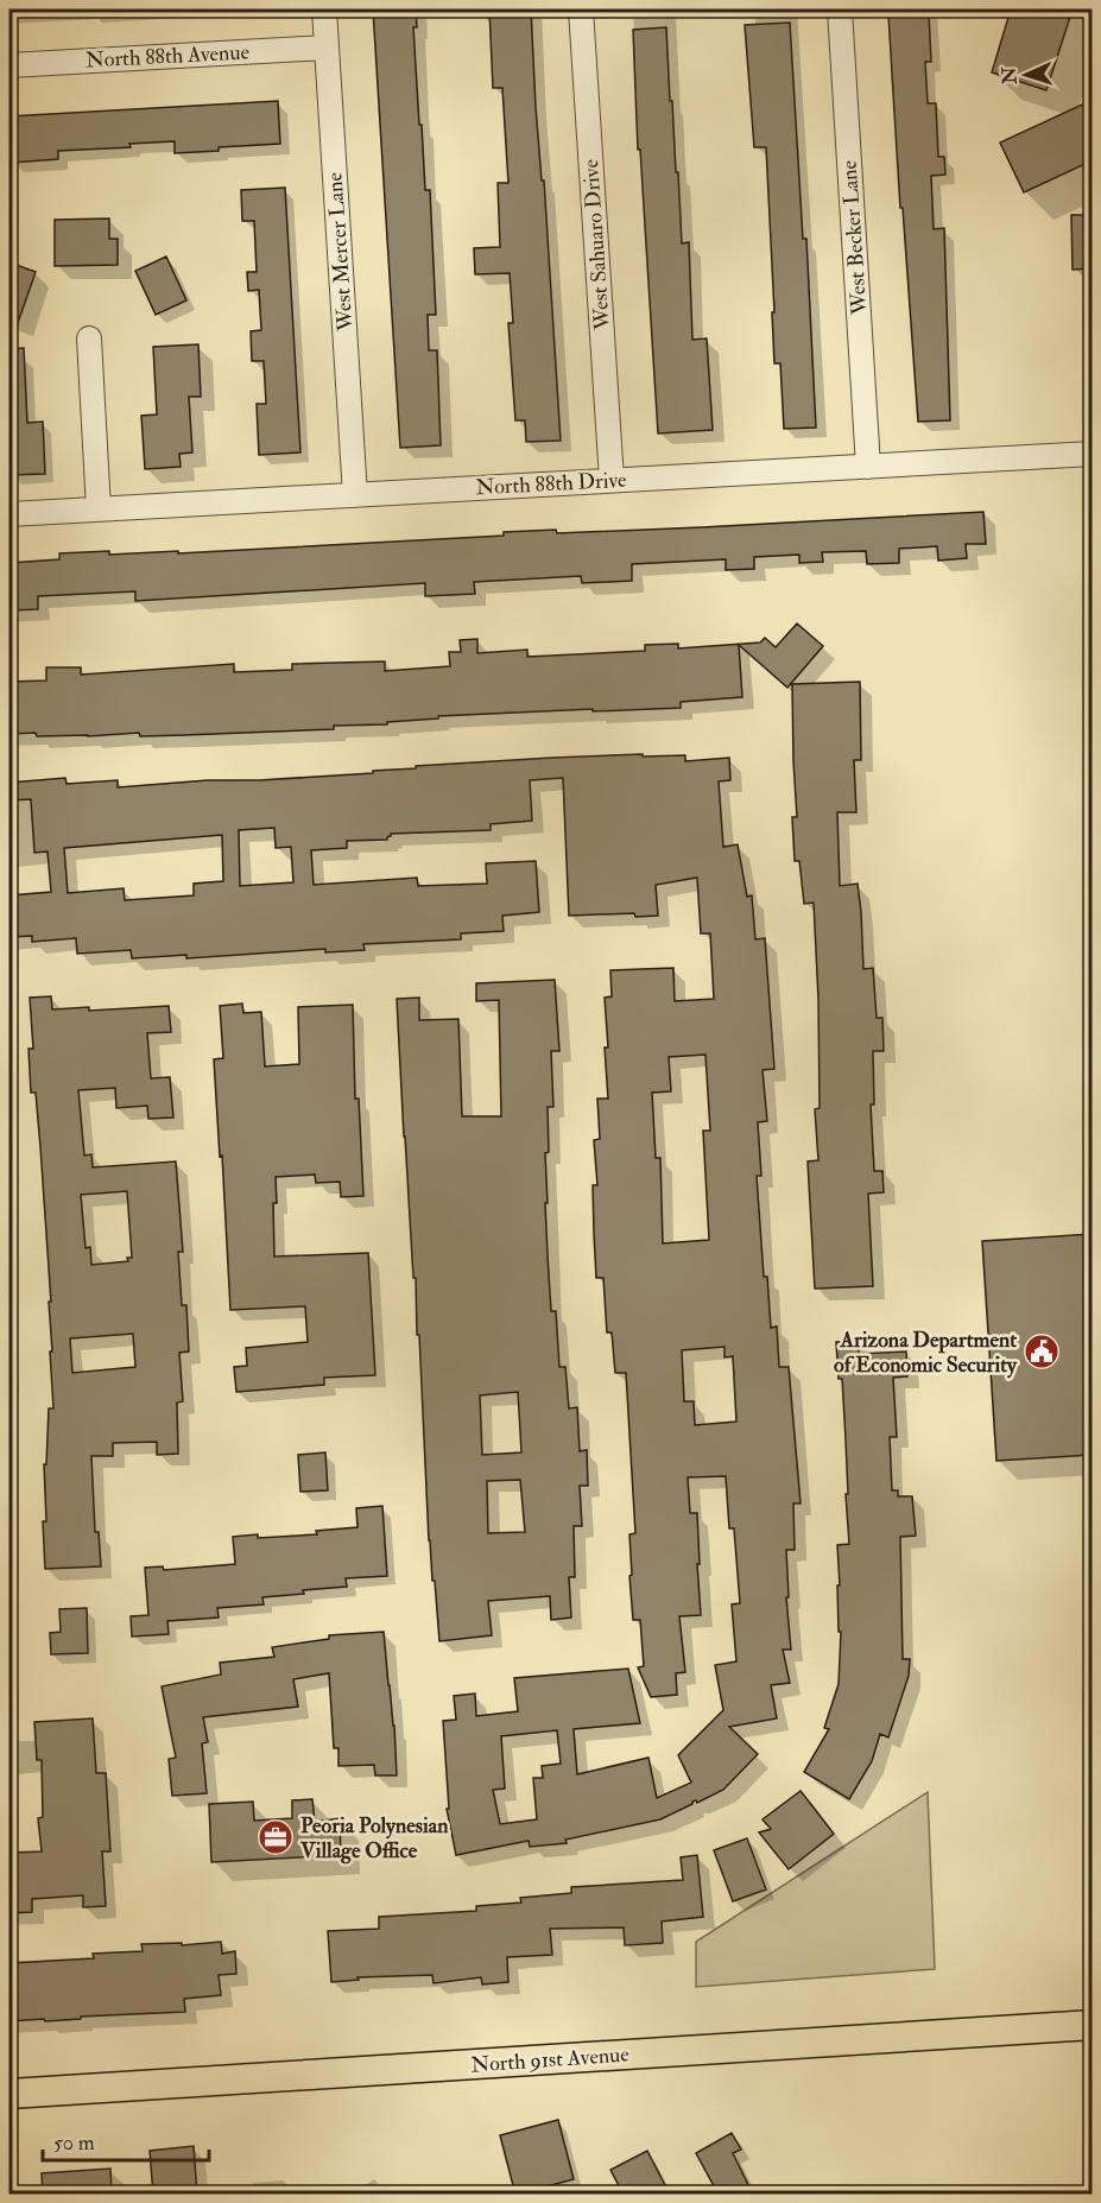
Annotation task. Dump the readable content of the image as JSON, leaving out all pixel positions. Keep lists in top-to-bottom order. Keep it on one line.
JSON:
{"streets":{"main road":["North 91st Avenue"],"street":["North 88th Avenue","West Becker Lane","West Sahuaro Drive","West Mercer Lane","North 88th Drive"]},"crossings":[["North 88th Avenue","West Mercer Lane"],["West Becker Lane","North 88th Drive"],["West Sahuaro Drive","North 88th Drive"],["West Mercer Lane","North 88th Drive"]],"places":{"public building":["Arizona Department of Economic Security"],"office":["Peoria Polynesian Village Office"]},"scale_bar":"50 m","north":"left"}
